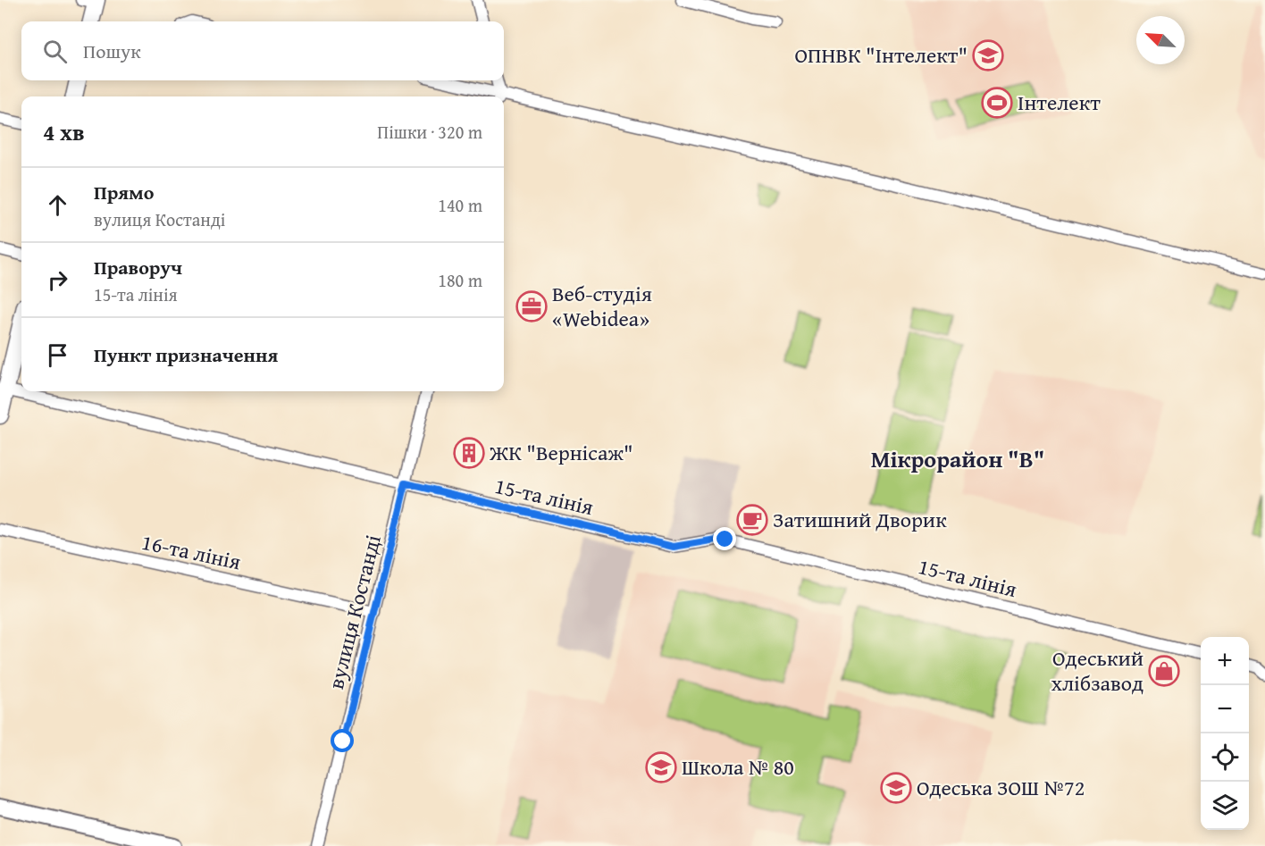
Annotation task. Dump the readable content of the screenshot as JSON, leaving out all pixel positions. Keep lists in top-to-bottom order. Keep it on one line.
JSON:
{"streets":{"street":["15-та лінія","16-та лінія","вулиця Костанді"]},"crossings":[["15-та лінія","вулиця Костанді"],["16-та лінія","вулиця Костанді"]],"districts":["Мікрорайон \"В\""],"places":{"school or university":["ОПНВК \"Інтелект\"","Школа № 80","Одеська ЗОШ №72"],"sports":["Інтелект"],"office":["Веб-студія «Webidea»"],"building":["ЖК \"Вернісаж\""],"cafe":["Затишний Дворик"],"shop":["Одеський хлібзавод"]},"north":"top left","page":{"search":"Пошук","heading":["4 хв","Пішки · 320 m"],"list":[["Прямо","вулиця Костанді","140 m"],["Праворуч","15-та лінія","180 m"],"Пункт призначення"],"map_buttons":["+","−"]}}
